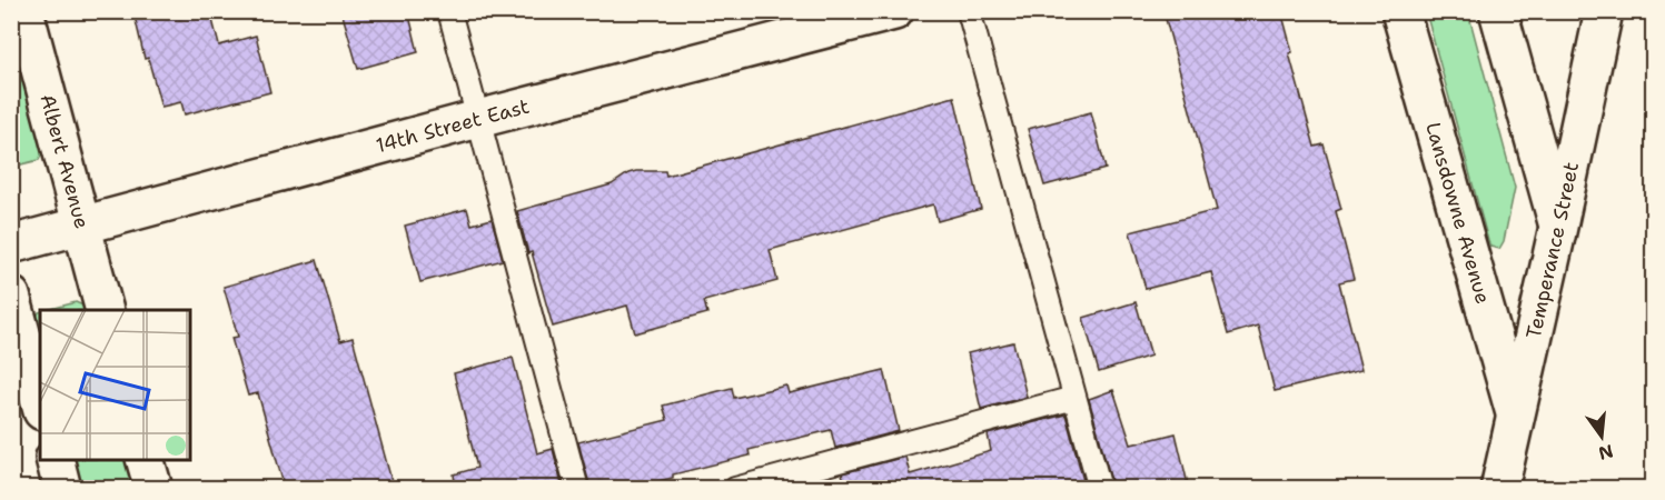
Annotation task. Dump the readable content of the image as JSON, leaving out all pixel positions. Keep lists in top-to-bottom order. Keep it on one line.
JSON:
{"streets":{"street":["14th Street East","Albert Avenue","Lansdowne Avenue","Temperance Street"]},"crossings":[["14th Street East","Albert Avenue"],["Lansdowne Avenue","Temperance Street"]],"north":"bottom"}
